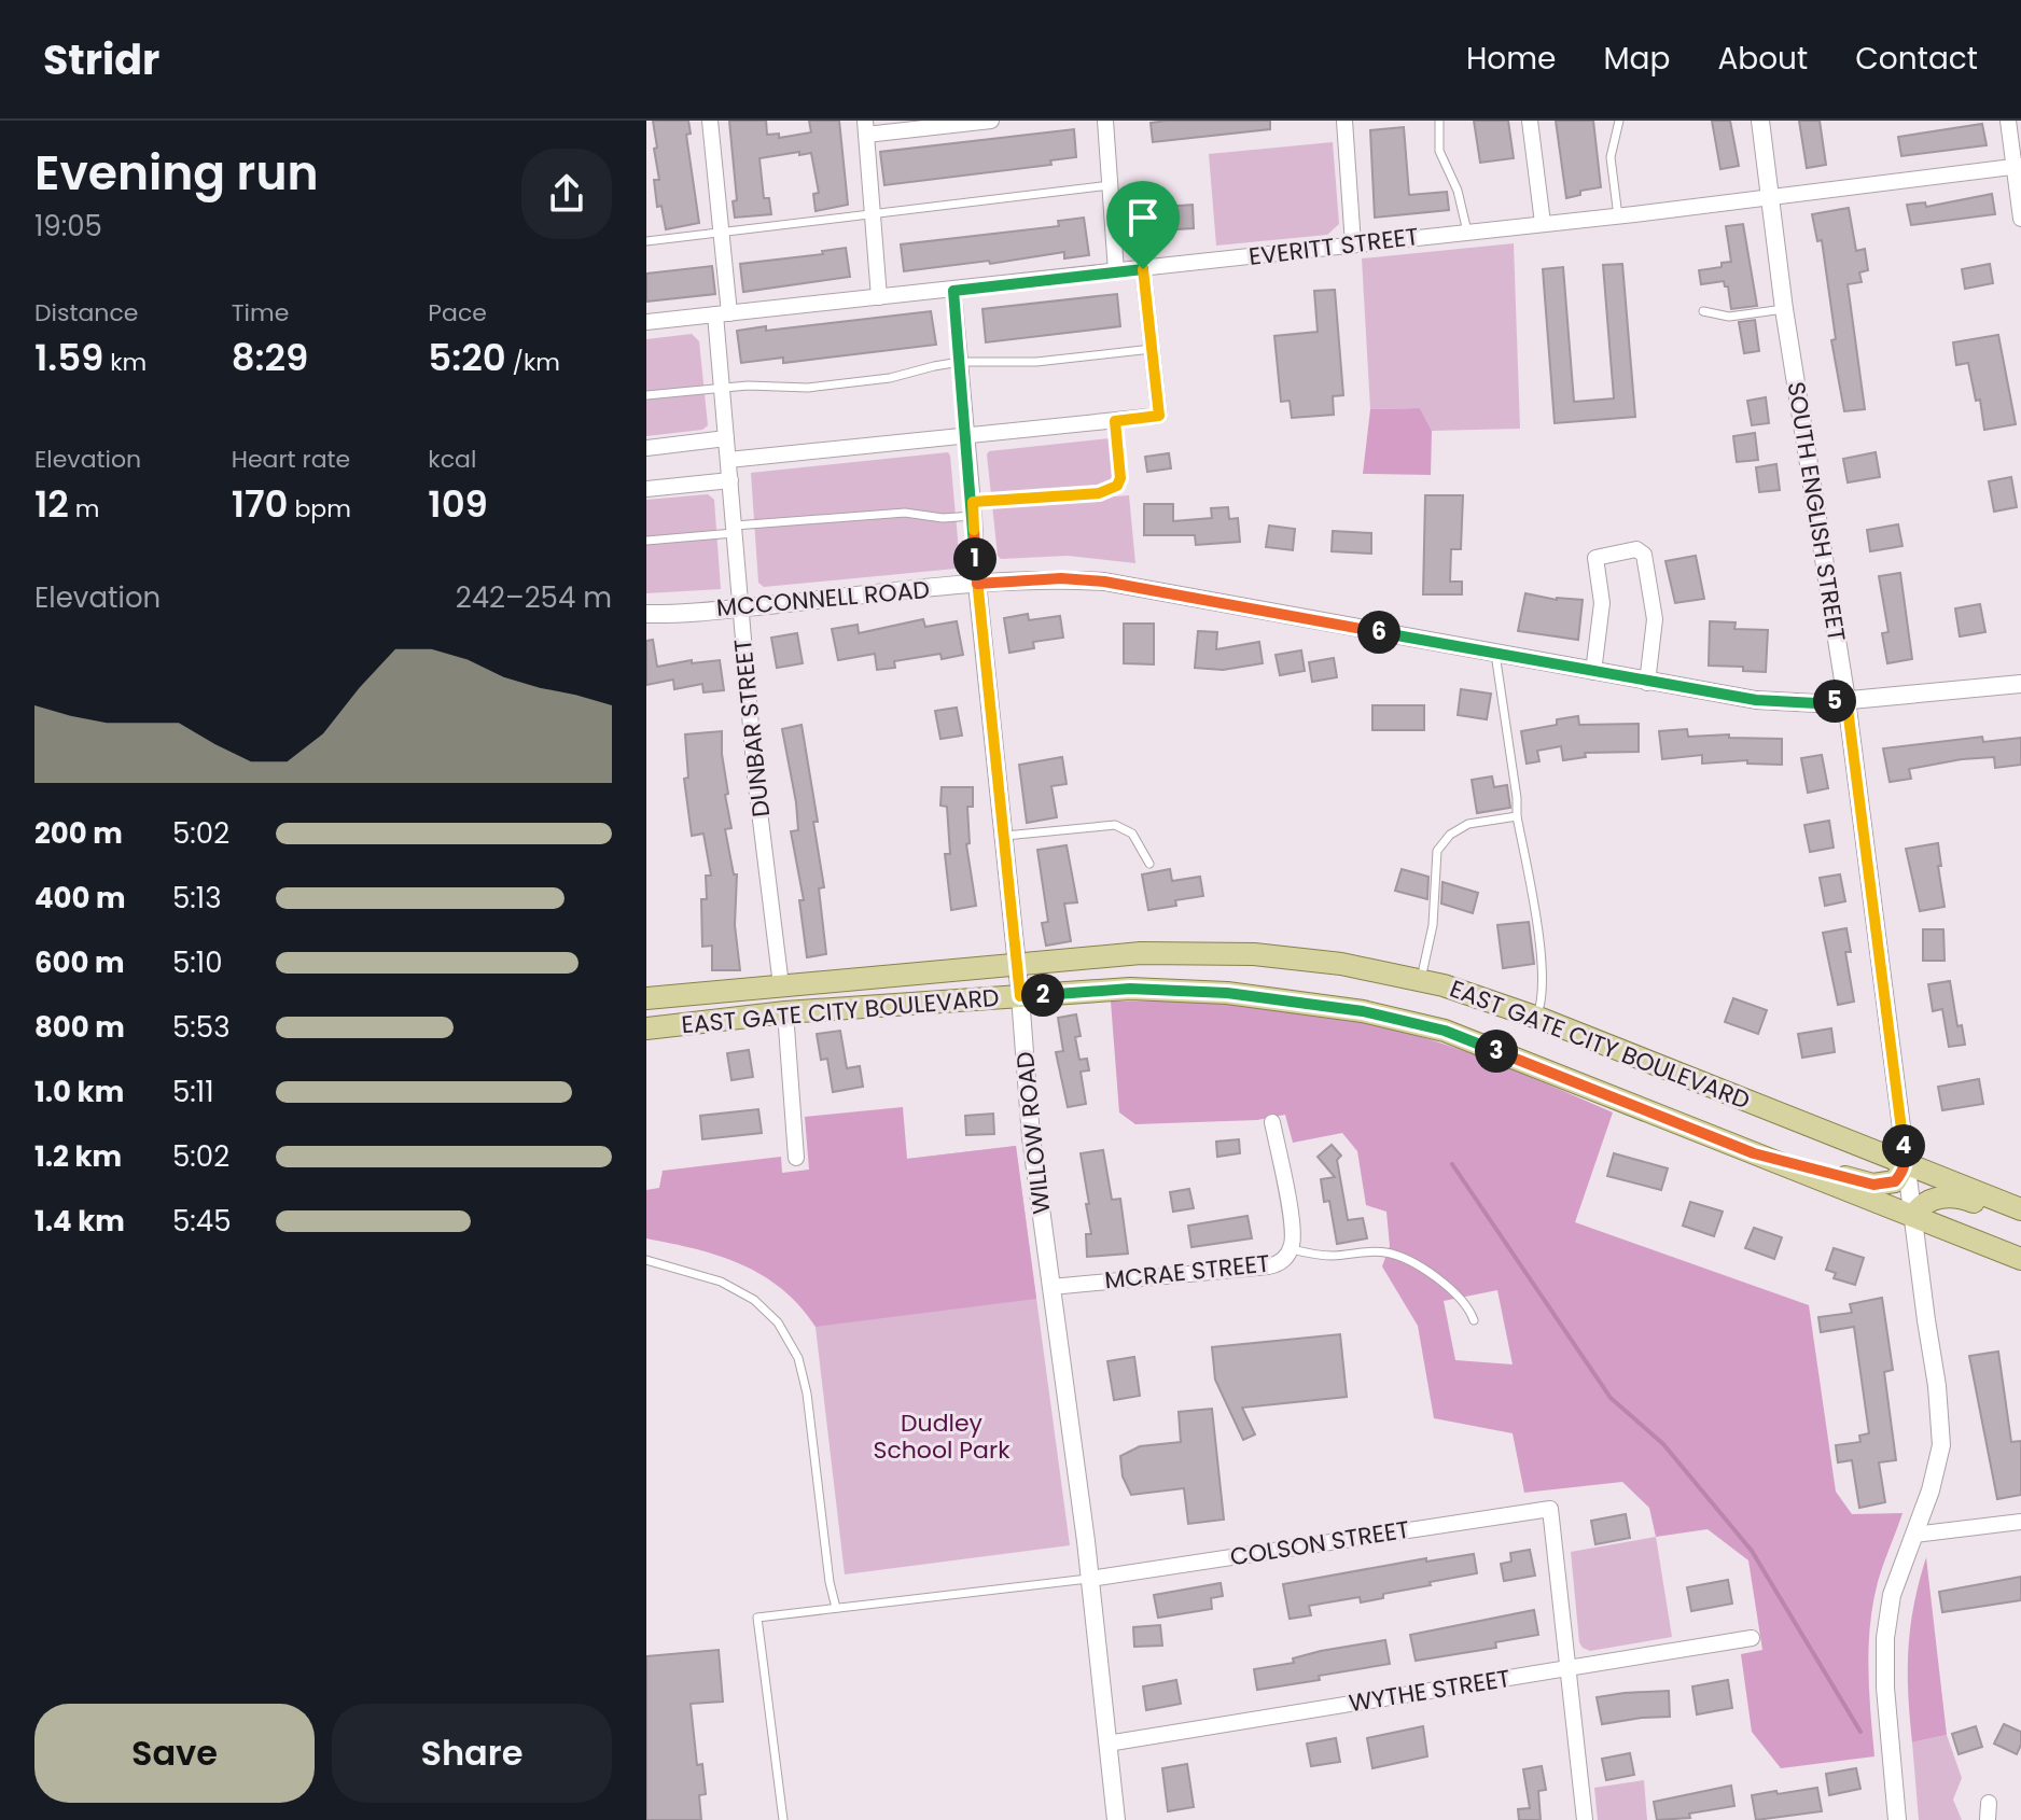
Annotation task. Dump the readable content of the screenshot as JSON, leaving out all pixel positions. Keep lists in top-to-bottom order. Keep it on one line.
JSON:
{"streets":{"main road":["EAST GATE CITY BOULEVARD"],"street":["EVERITT STREET","SOUTH ENGLISH STREET","MCCONNELL ROAD","DUNBAR STREET","WILLOW ROAD","MCRAE STREET","COLSON STREET","WYTHE STREET"]},"crossings":[["EVERITT STREET","SOUTH ENGLISH STREET"],["EVERITT STREET","DUNBAR STREET"],["EVERITT STREET","WILLOW ROAD"],["SOUTH ENGLISH STREET","MCCONNELL ROAD"],["SOUTH ENGLISH STREET","EAST GATE CITY BOULEVARD"],["MCCONNELL ROAD","DUNBAR STREET"],["MCCONNELL ROAD","WILLOW ROAD"],["DUNBAR STREET","EAST GATE CITY BOULEVARD"],["EAST GATE CITY BOULEVARD","WILLOW ROAD"],["WILLOW ROAD","MCRAE STREET"],["WILLOW ROAD","COLSON STREET"],["WILLOW ROAD","WYTHE STREET"],["COLSON STREET","WYTHE STREET"]],"parks":["Dudley School Park"],"page":{"header":"Stridr","nav":["Home","Map","About","Contact"],"heading":["Evening run","19:05"],"stats":[["Distance","1.59 km"],["Time","8:29"],["Pace","5:20 /km"],["Elevation","12 m"],["Heart rate","170 bpm"],["kcal","109"]],"pins":["1","6","5","2","3","4"],"chart":["Elevation","242–254 m"],"list":[{"name":"200 m","note":"5:02"},{"name":"400 m","note":"5:13"},{"name":"600 m","note":"5:10"},{"name":"800 m","note":"5:53"},{"name":"1.0 km","note":"5:11"},{"name":"1.2 km","note":"5:02"},{"name":"1.4 km","note":"5:45"}],"buttons":["Save","Share"]}}
